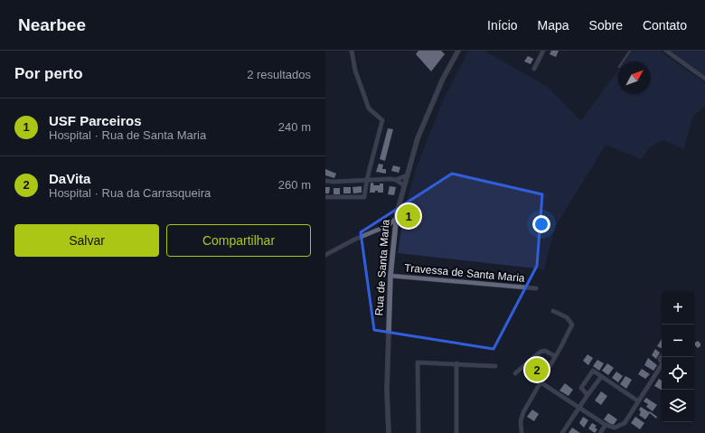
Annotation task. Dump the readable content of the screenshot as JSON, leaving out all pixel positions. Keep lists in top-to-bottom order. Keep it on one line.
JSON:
{"streets":{"street":["Rua de Santa Maria","Travessa de Santa Maria"]},"crossings":[["Rua de Santa Maria","Travessa de Santa Maria"]],"north":"top right","page":{"header":"Nearbee","nav":["Início","Mapa","Sobre","Contato"],"heading":["Por perto","2 resultados"],"list":[{"mark":"1","name":"USF Parceiros","note":"Hospital · Rua de Santa Maria","value":"240 m"},{"mark":"2","name":"DaVita","note":"Hospital · Rua da Carrasqueira","value":"260 m"}],"pins":["1","2"],"buttons":["Salvar","Compartilhar"],"map_buttons":["+","−"]}}
